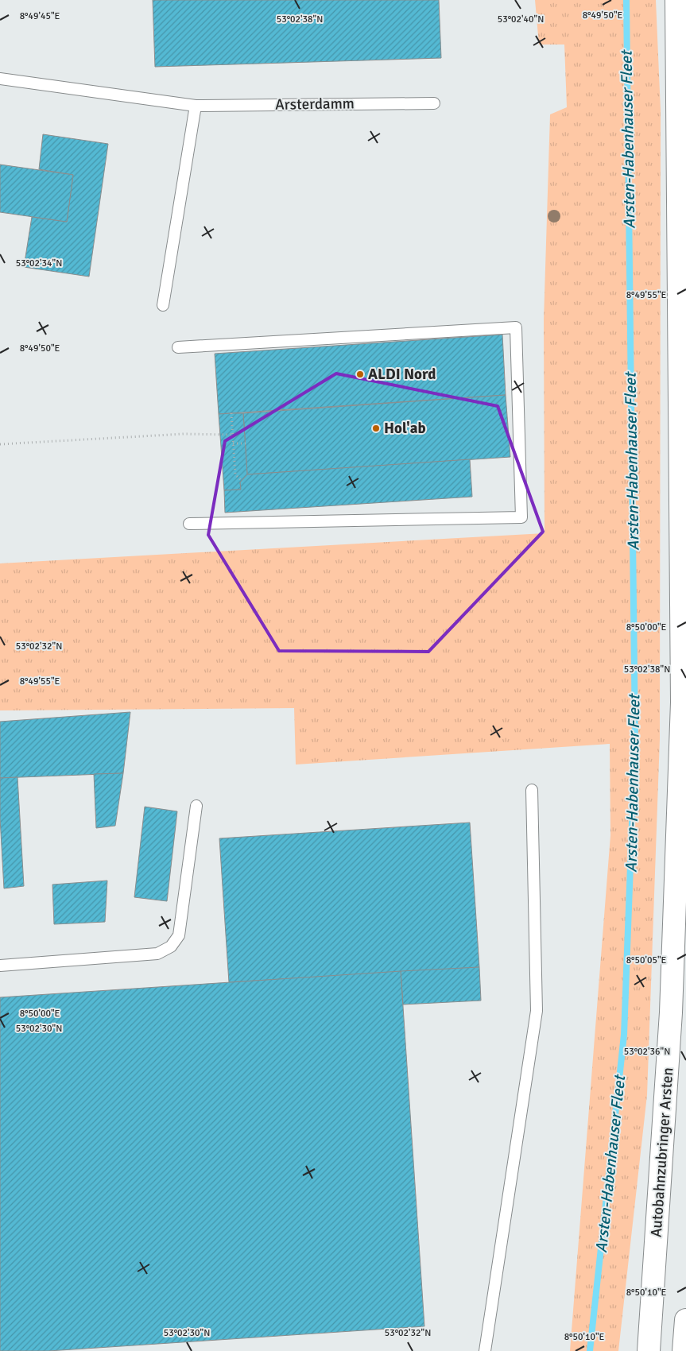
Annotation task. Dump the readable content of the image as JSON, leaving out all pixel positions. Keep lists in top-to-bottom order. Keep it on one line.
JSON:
{"streets":{"highway":["Autobahnzubringer Arsten"],"lane":["Arsterdamm"]},"water":["Arsten-Habenhauser Fleet"],"places":["ALDI Nord","Hol'ab"],"coordinates":["8°49'50\"E","8°49'45\"E","53°02'38\"N","53°02'40\"N","53°02'34\"N","8°49'55\"E","8°50'00\"E","53°02'32\"N","8°50'05\"E","53°02'30\"N","53°02'36\"N","8°50'10\"E"]}
